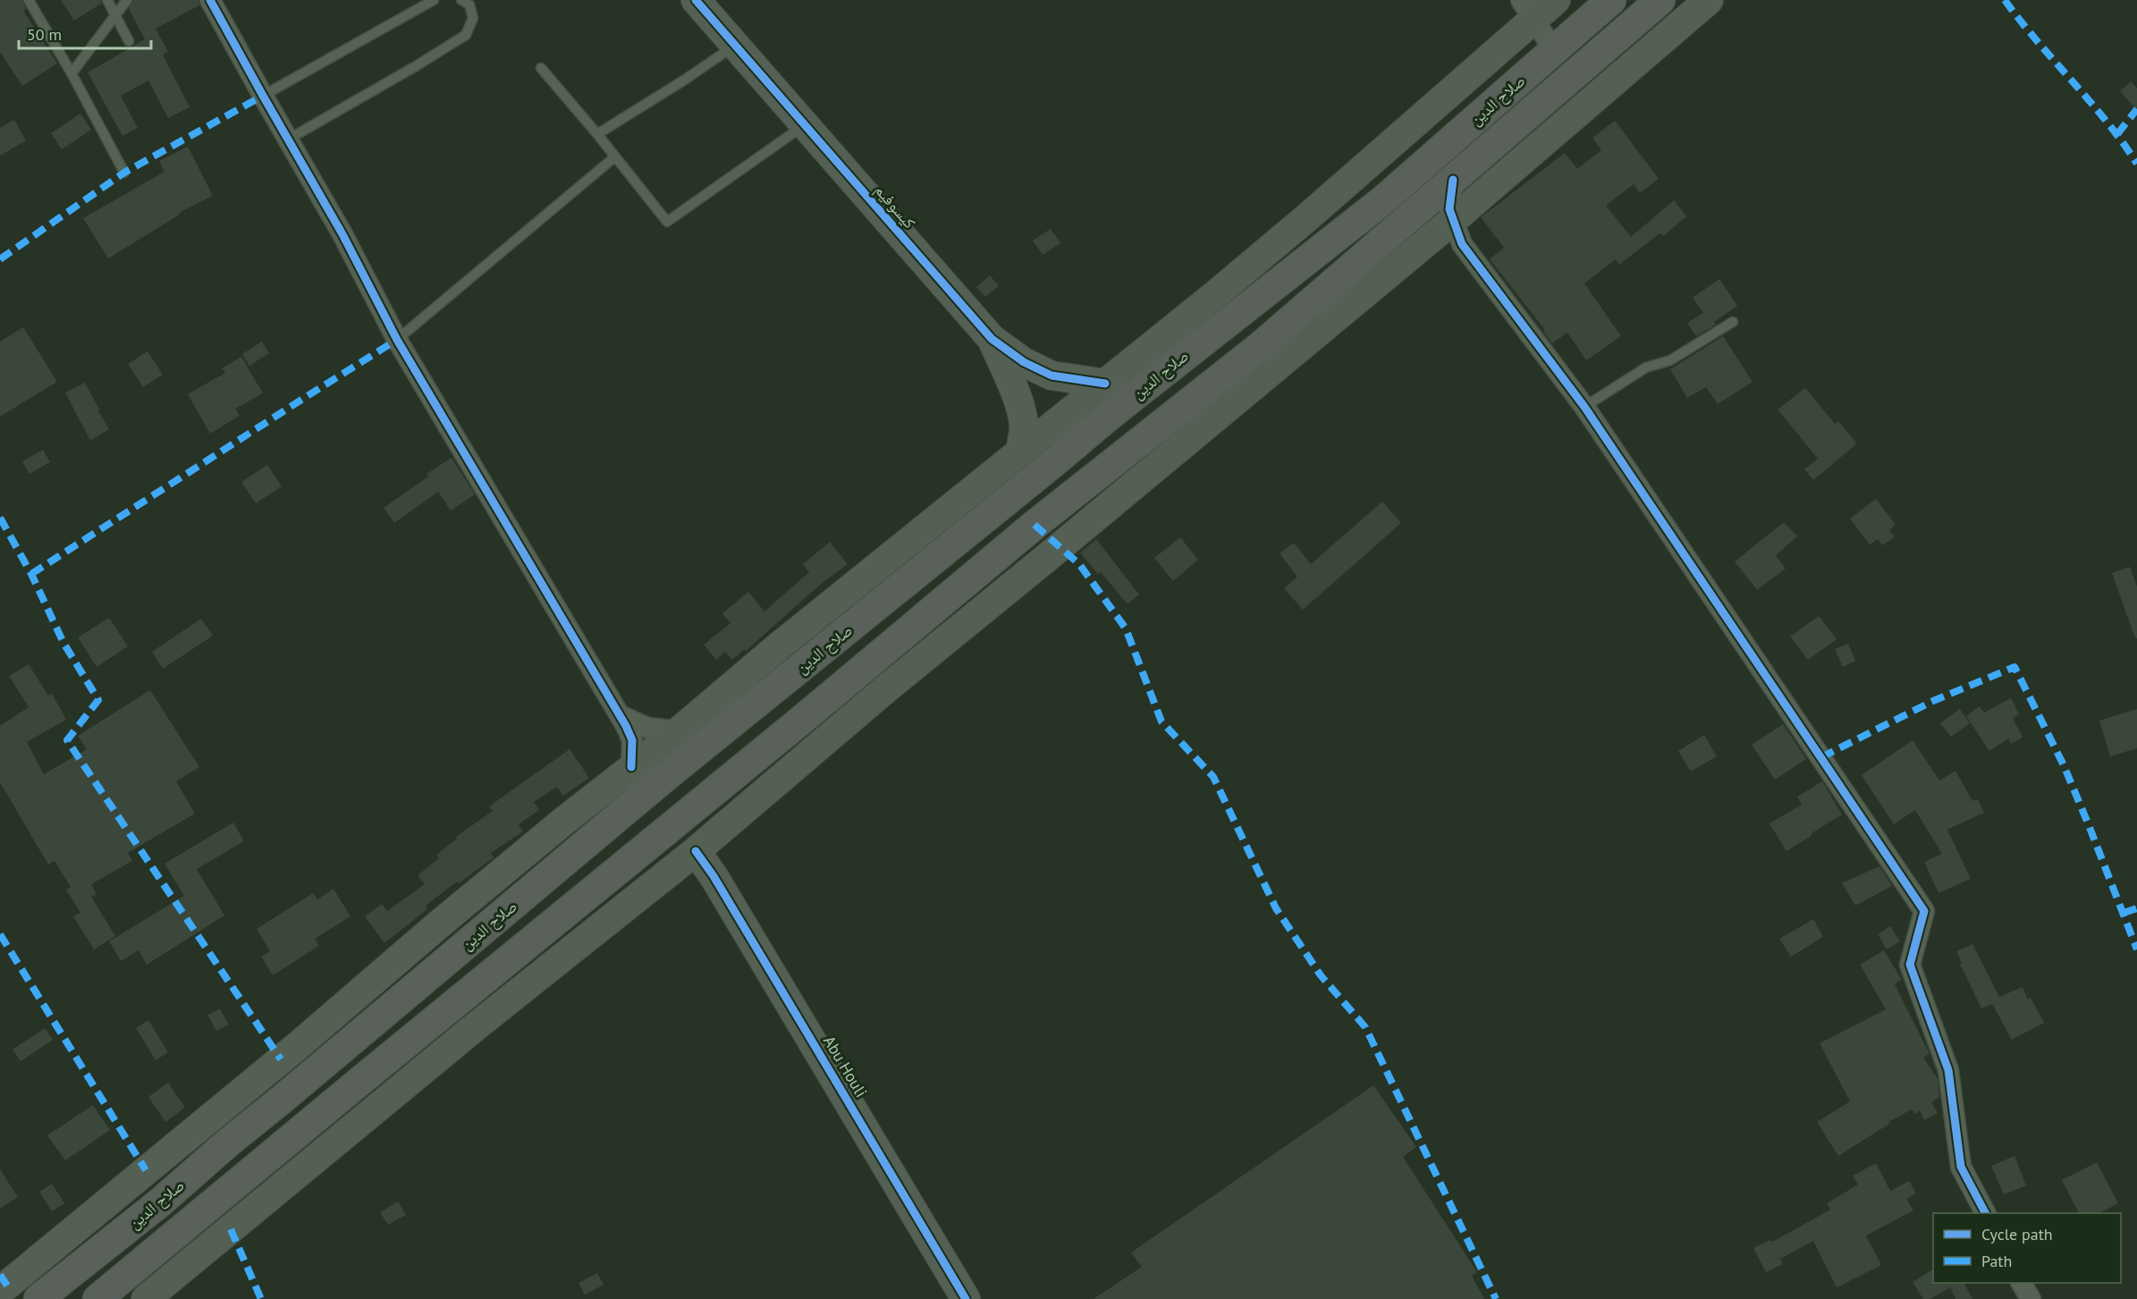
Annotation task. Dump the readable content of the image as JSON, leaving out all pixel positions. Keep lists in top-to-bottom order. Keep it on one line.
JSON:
{"streets":{"highway":["صلاح الدين"],"main road":["كيسوفيم","Abu Houli"]},"legend":["Cycle path","Path"],"scale_bar":"50 m"}
